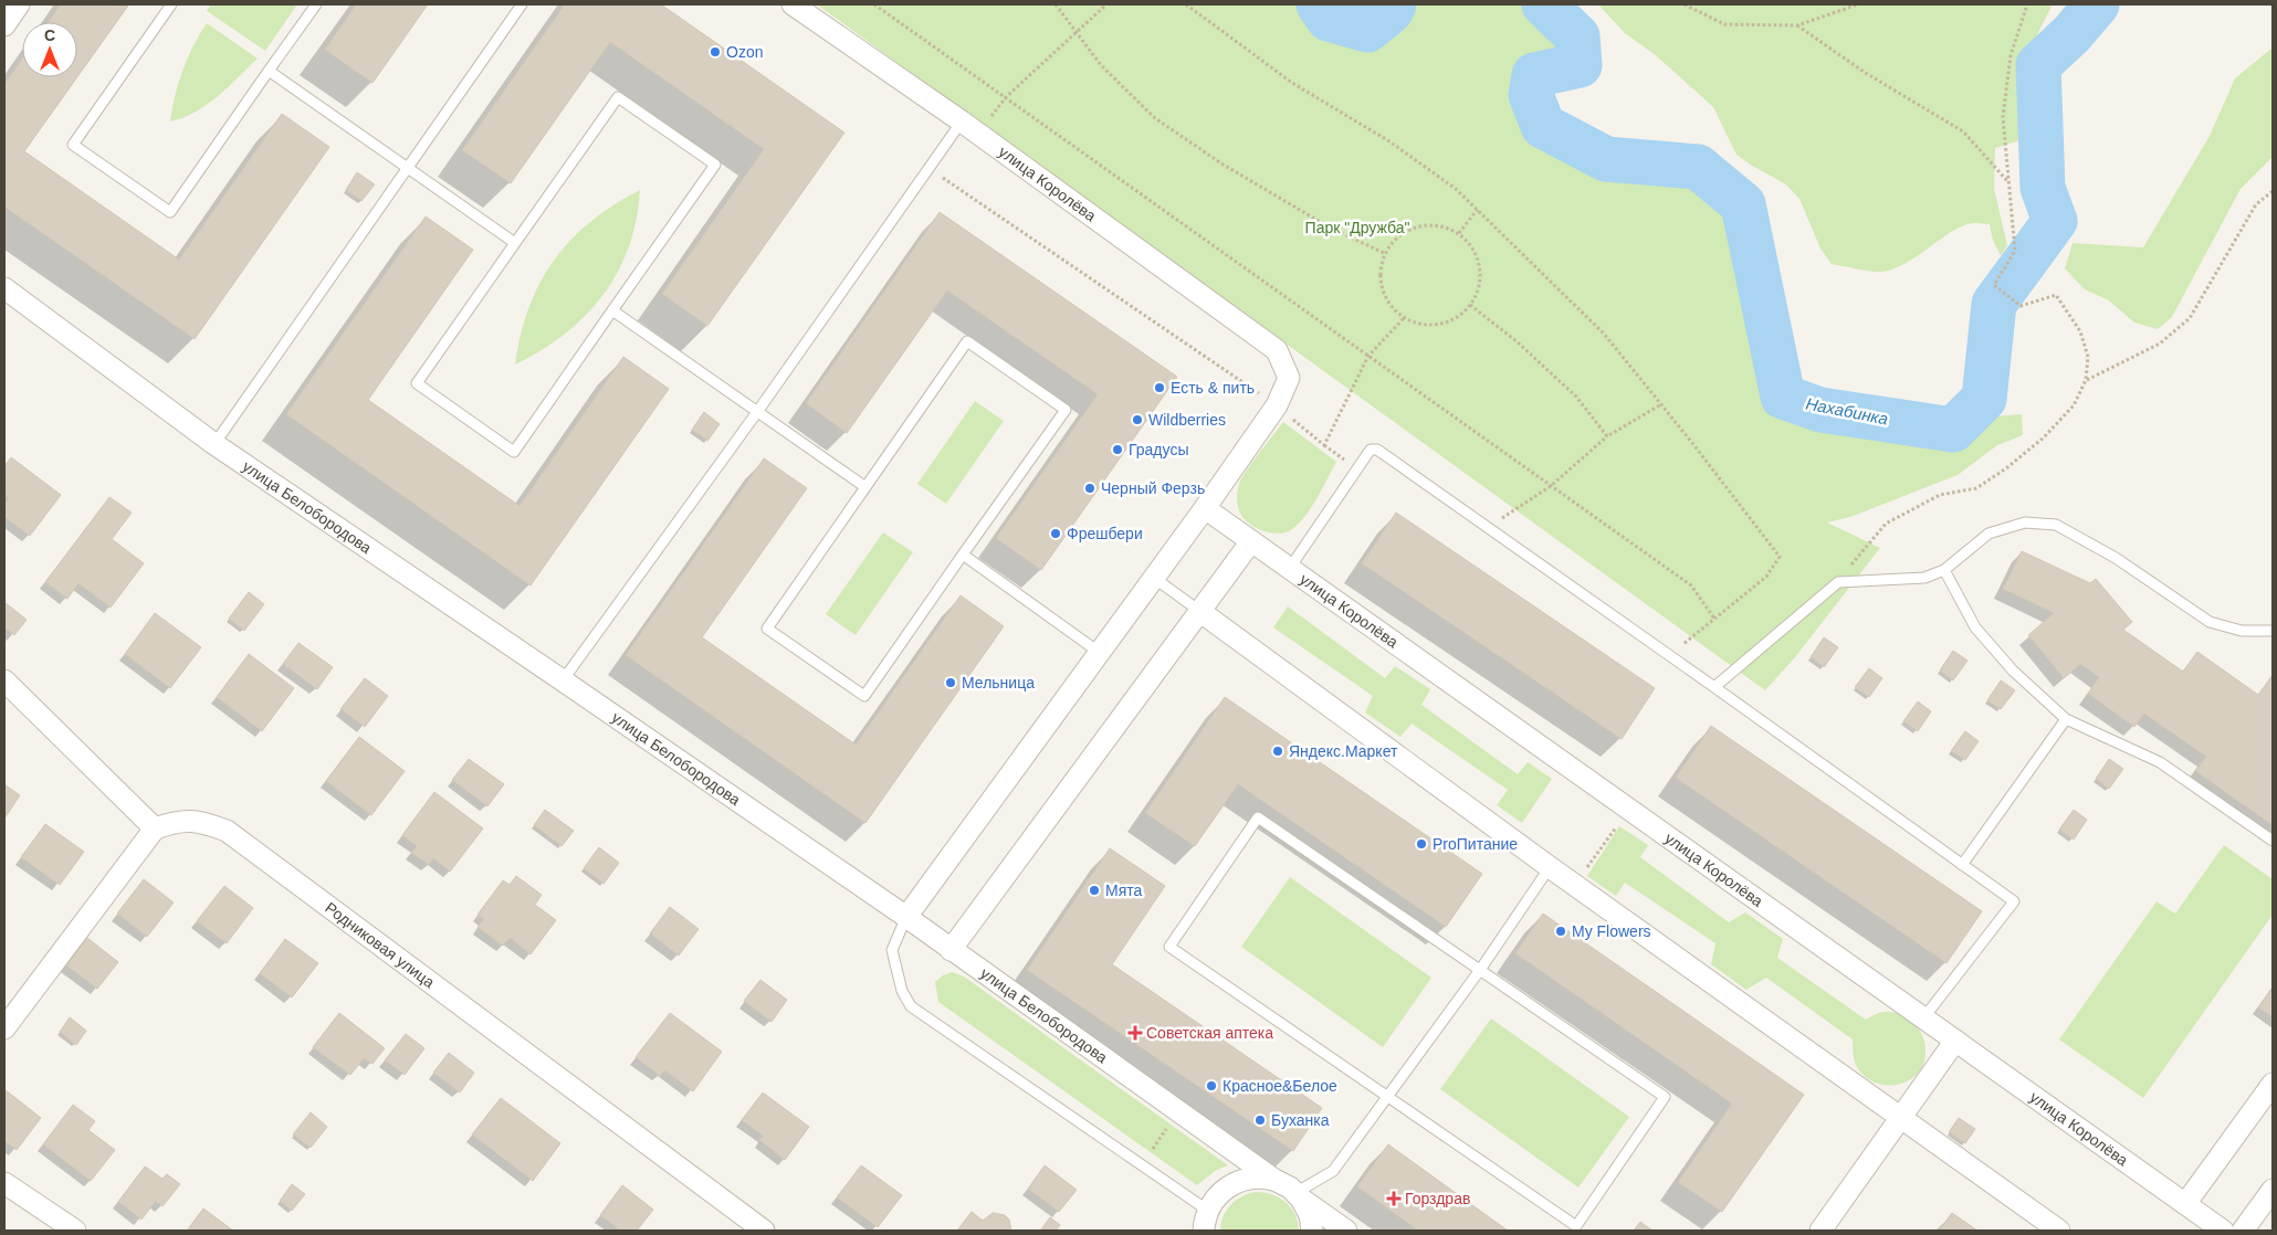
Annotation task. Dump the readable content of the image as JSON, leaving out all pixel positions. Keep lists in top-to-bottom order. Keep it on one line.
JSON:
{"streets":{"street":["улица Королёва","улица Белобородова","Родниковая улица"]},"water":["Нахабинка"],"parks":["Парк \"Дружба\""],"places":{"other":["Ozon","Есть & пить","Wildberries","Градусы","Черный Ферзь","Фрешбери","Мельница","Яндекс.Маркет","ProПитание","Мята","My Flowers","Красное&Белое","Буханка"],"health":["Советская аптека","Горздрав"]},"north":"top"}
